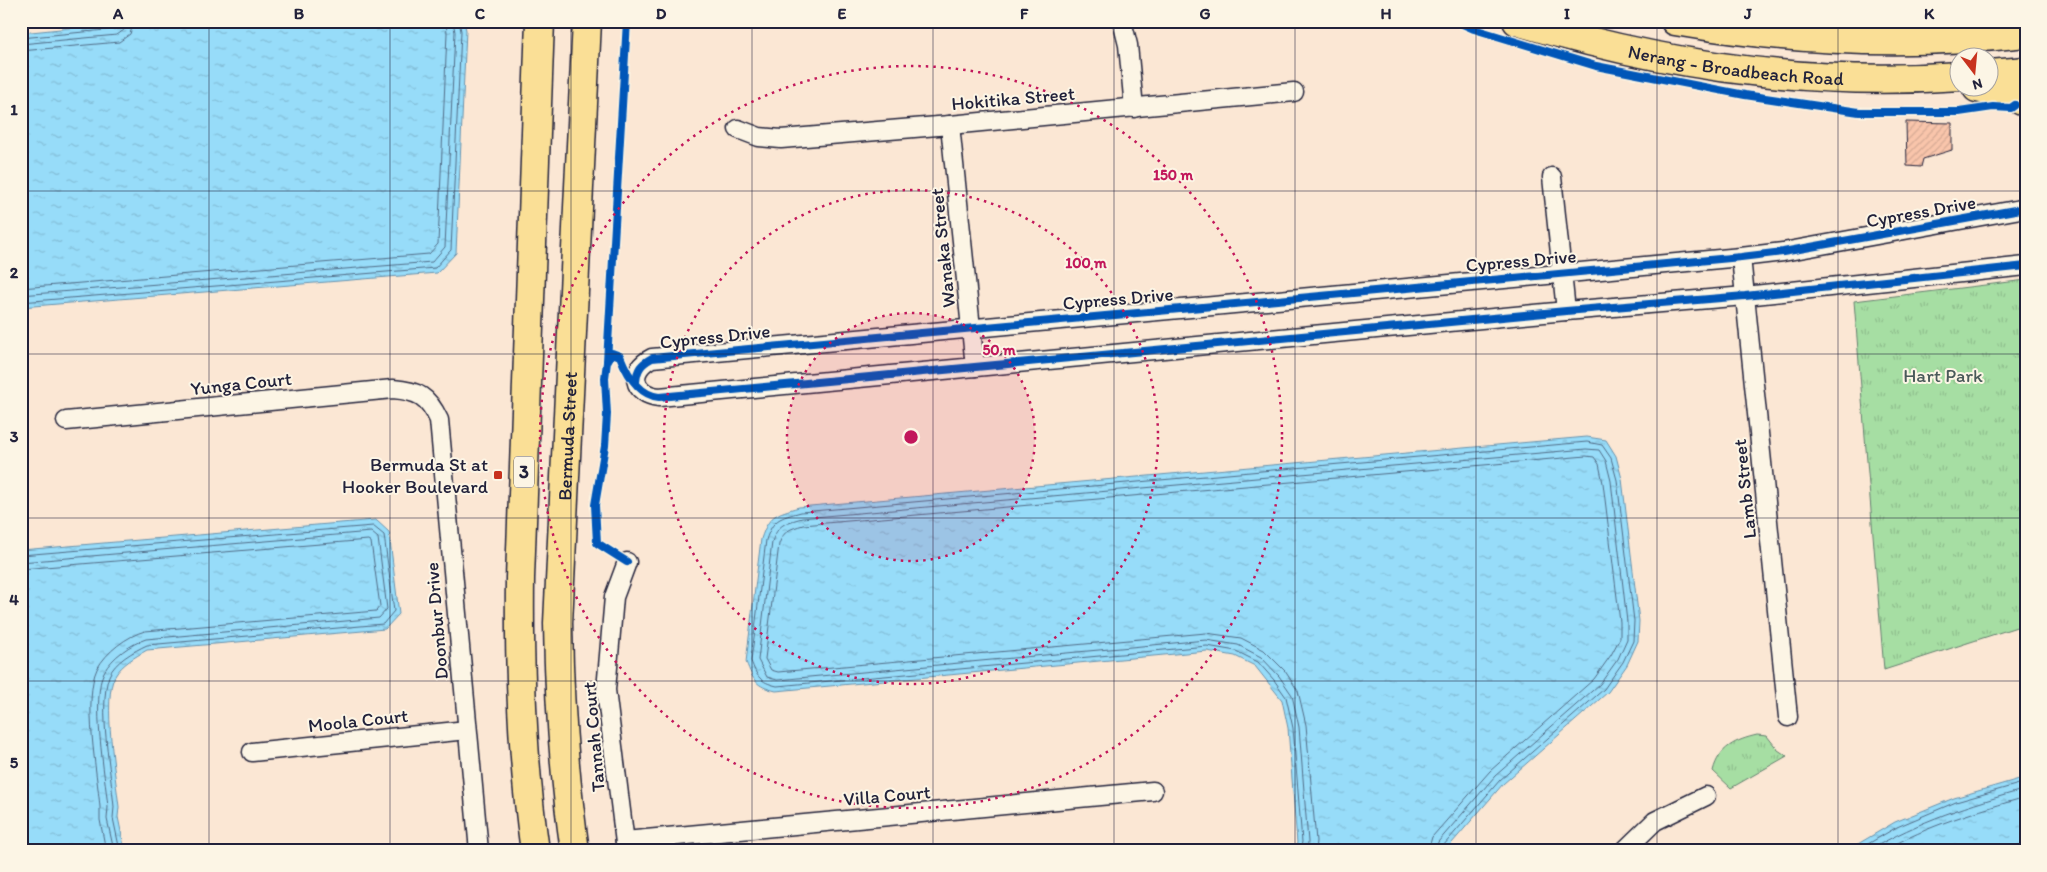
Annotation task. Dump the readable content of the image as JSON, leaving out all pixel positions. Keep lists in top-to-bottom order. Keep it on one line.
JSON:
{"streets":{"main road":["Nerang - Broadbeach Road","Bermuda Street","3"],"street":["Hokitika Street","Cypress Drive","Wanaka Street","Yunga Court","Lamb Street","Doonbur Drive","Moola Court","Tannah Court","Villa Court"]},"crossings":[["Hokitika Street","Wanaka Street"],["Cypress Drive","Wanaka Street"],["Cypress Drive","Lamb Street"],["Yunga Court","Doonbur Drive"],["Doonbur Drive","Moola Court"],["Tannah Court","Villa Court"]],"parks":["Hart Park"],"places":{"transit":["Bermuda St at Hooker Boulevard"]},"north":"bottom","grid":{"columns":["A","B","C","D","E","F","G","H","I","J","K"],"rows":["1","2","3","4","5"]},"rings":["150 m","100 m","50 m"]}
